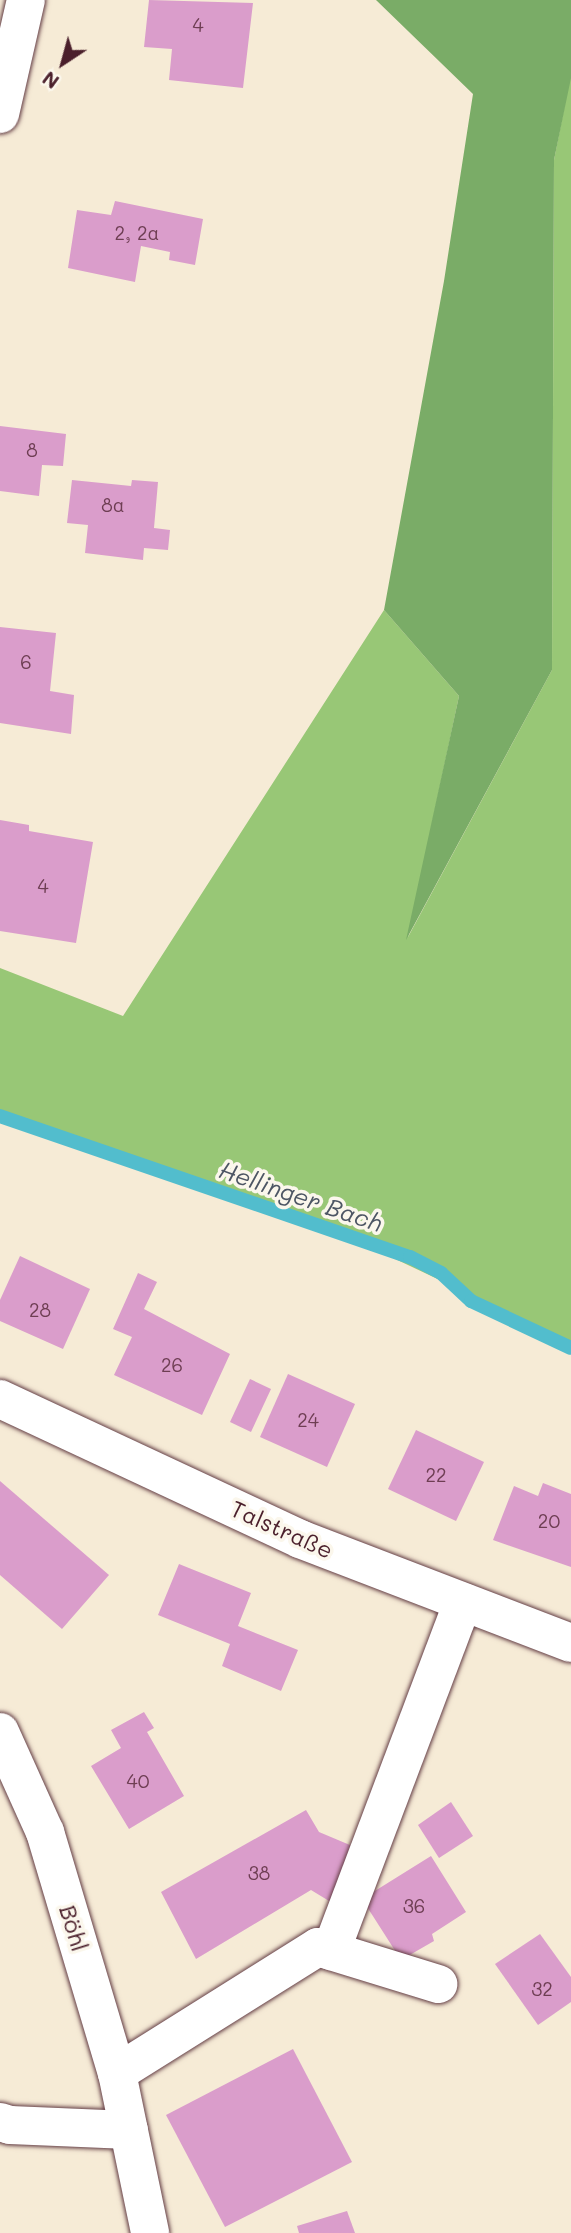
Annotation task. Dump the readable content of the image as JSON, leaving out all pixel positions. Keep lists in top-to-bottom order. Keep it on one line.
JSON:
{"streets":{"street":["Talstraße","Böhl"]},"water":["Hellinger Bach"],"house_numbers":["4","2, 2a","8","8a","6","4","28","26","24","22","20","40","38","36","32"],"north":"bottom left"}
